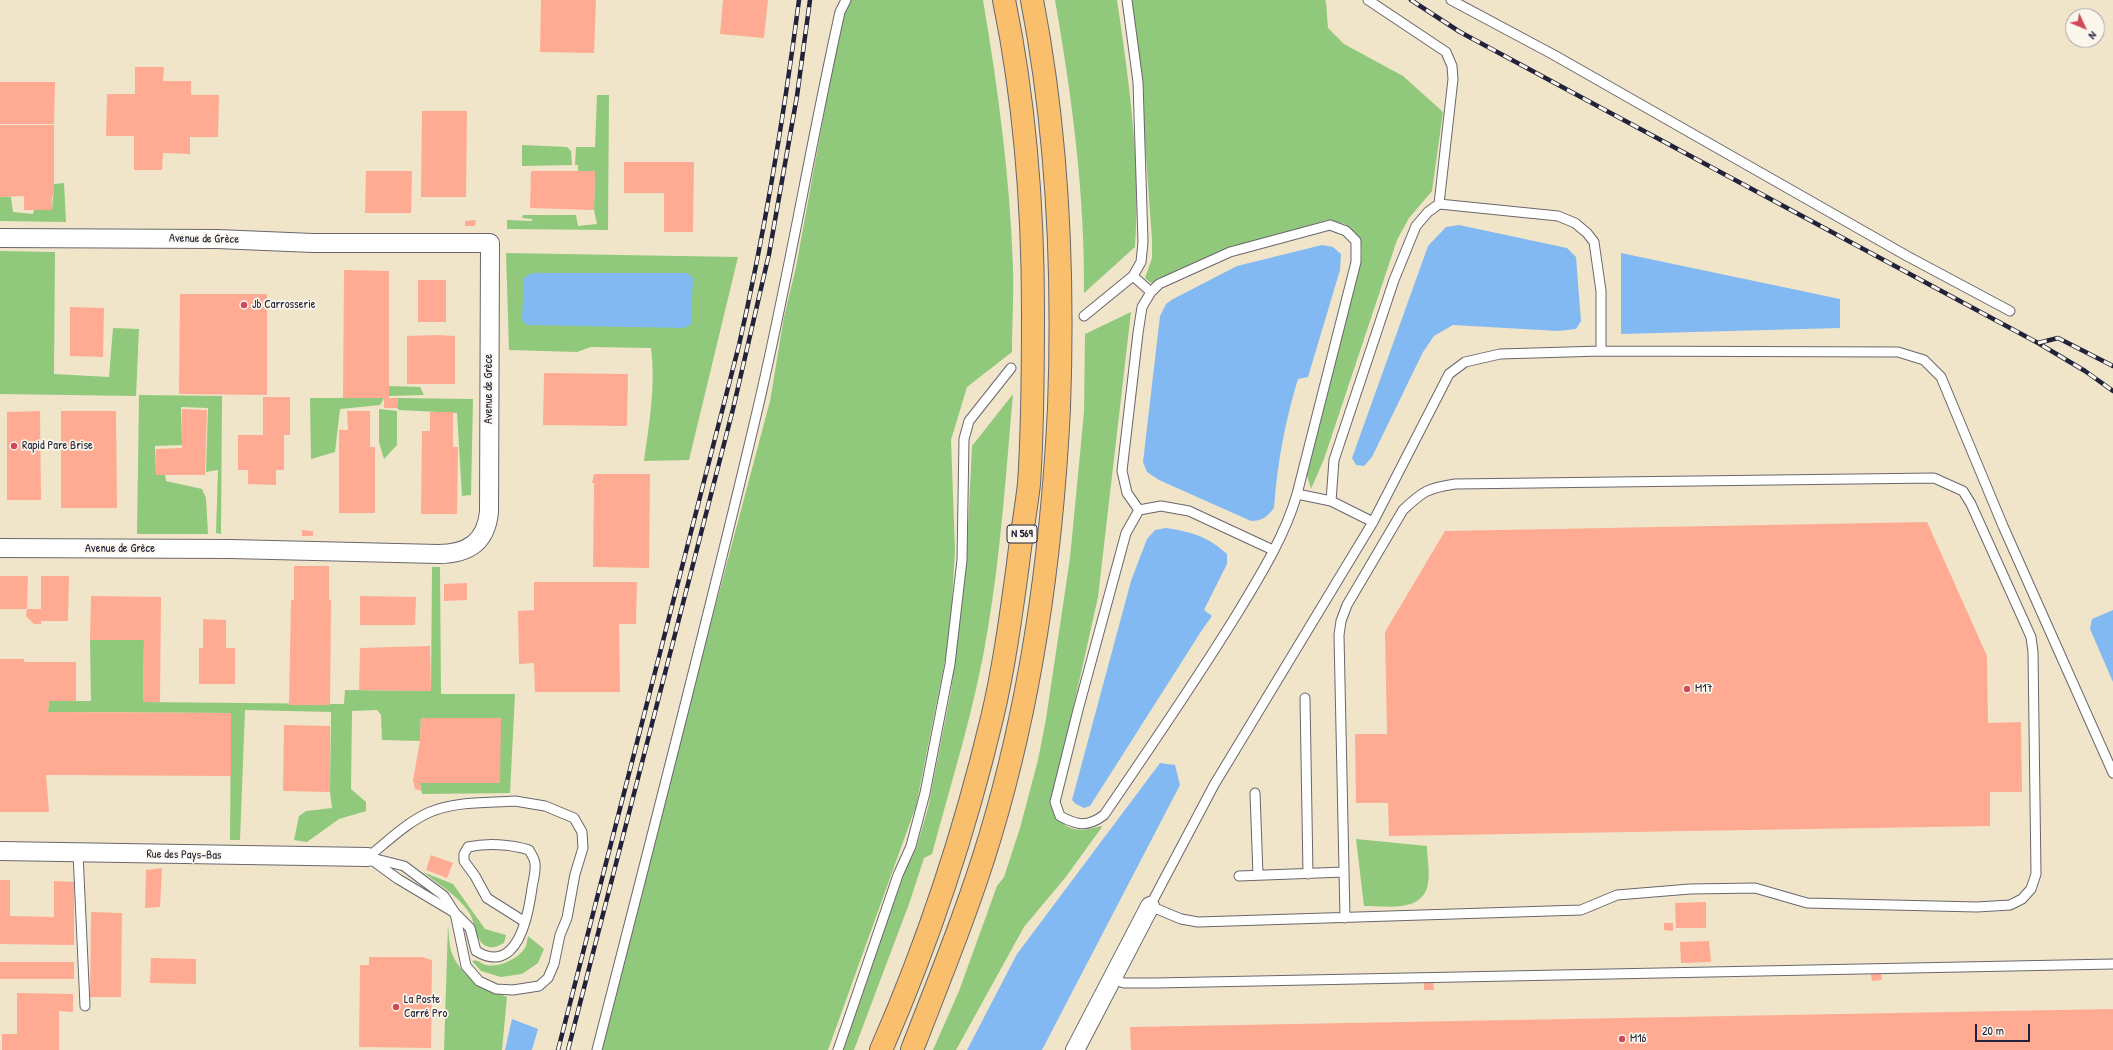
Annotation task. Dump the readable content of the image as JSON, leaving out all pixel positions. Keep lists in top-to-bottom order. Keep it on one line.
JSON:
{"streets":{"highway":["N 569"],"street":["Avenue de Grèce","Rue des Pays-Bas"]},"places":["Jb Carrosserie","Rapid Pare Brise","M17","La Poste Carré Pro","M16"],"scale_bar":"20 m","north":"bottom right"}
